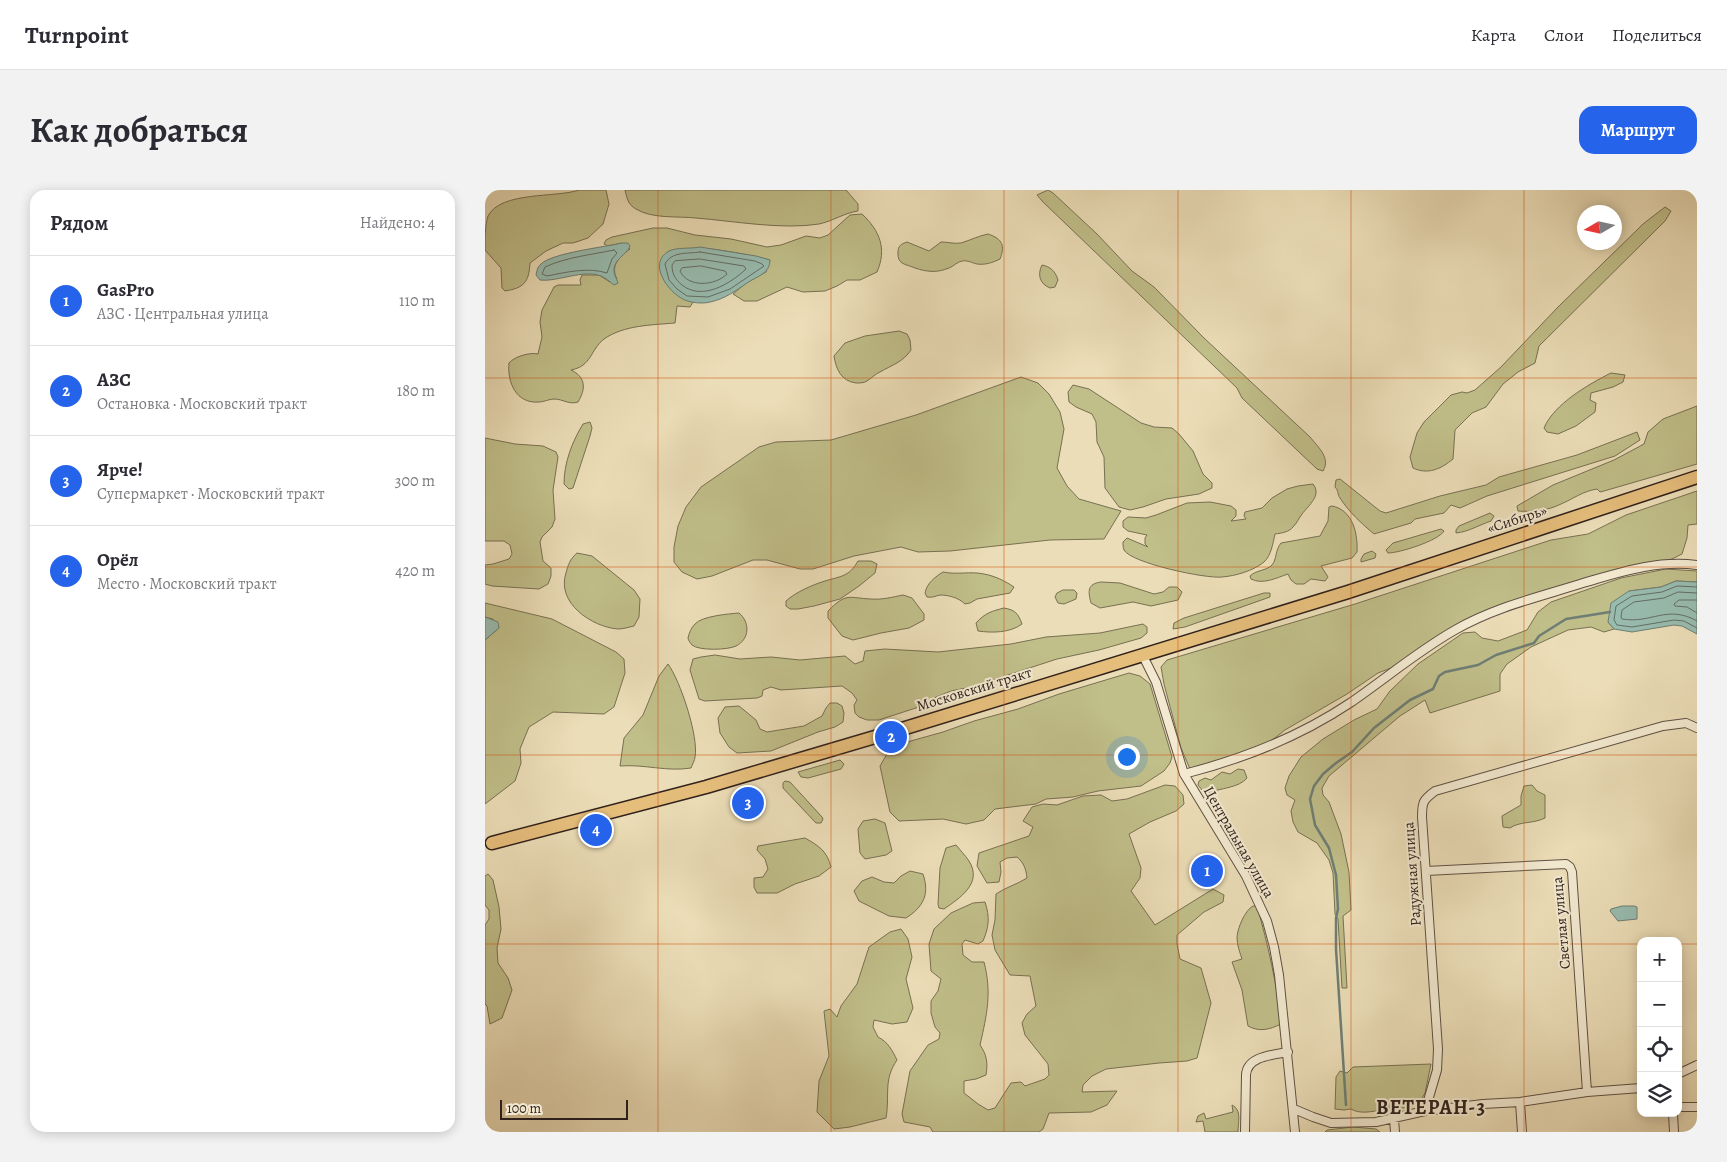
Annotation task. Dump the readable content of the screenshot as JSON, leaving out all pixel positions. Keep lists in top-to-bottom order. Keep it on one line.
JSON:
{"streets":{"highway":["«Сибирь»","Московский тракт"],"street":["Центральная улица","Радужная улица","Светлая улица"]},"crossings":[["«Сибирь»","Московский тракт"],["Московский тракт","Центральная улица"],["Радужная улица","Светлая улица"]],"districts":["ВЕТЕРАН-3"],"scale_bar":"100 m","north":"left","page":{"header":"Turnpoint","nav":["Карта","Слои","Поделиться"],"title":"Как добраться","buttons":"Маршрут","heading":["Рядом","Найдено: 4"],"list":[{"mark":"1","name":"GasPro","note":"АЗС · Центральная улица","value":"110 m"},{"mark":"2","name":"АЗС","note":"Остановка · Московский тракт","value":"180 m"},{"mark":"3","name":"Ярче!","note":"Супермаркет · Московский тракт","value":"300 m"},{"mark":"4","name":"Орёл","note":"Место · Московский тракт","value":"420 m"}],"pins":["2","3","4","1"],"map_buttons":["+","−"],"scale":"100 m"}}
